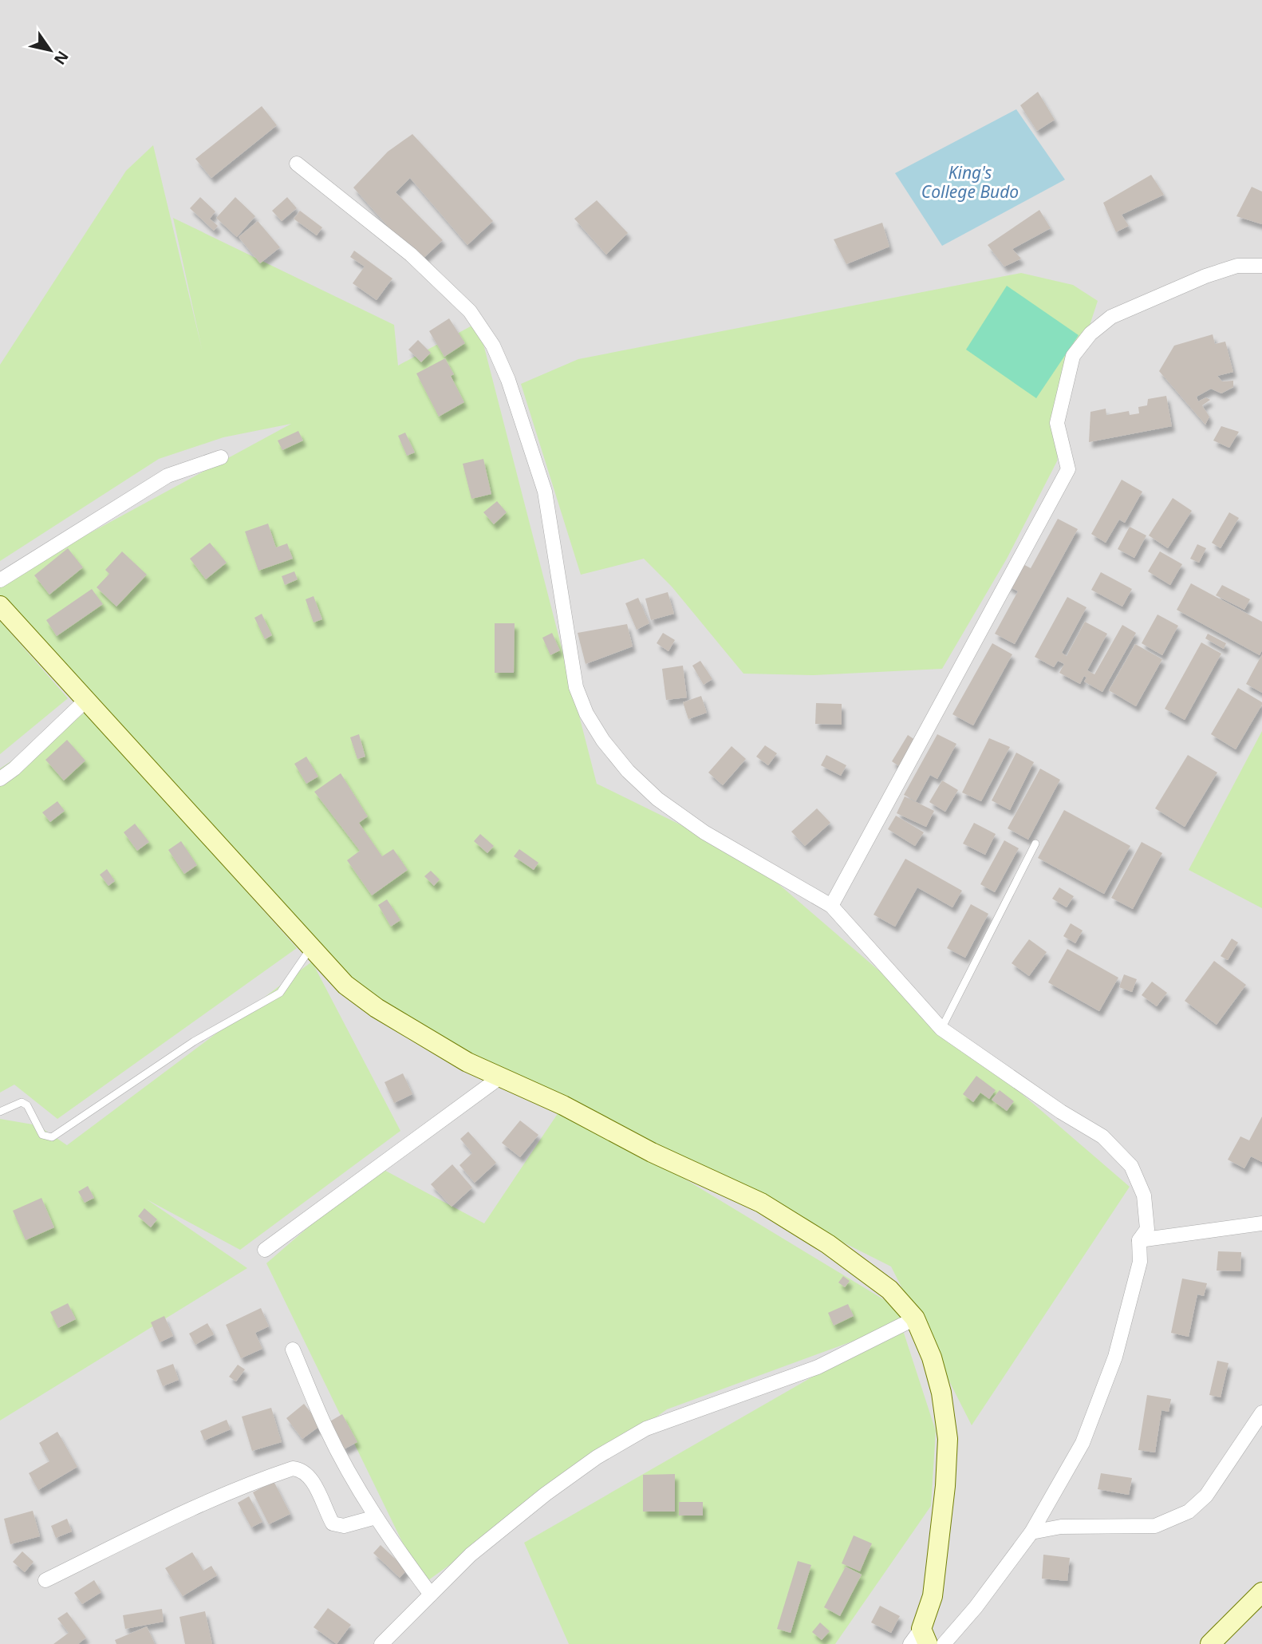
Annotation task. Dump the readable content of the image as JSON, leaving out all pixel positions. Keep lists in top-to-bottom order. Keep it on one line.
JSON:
{"water":["King's College Budo"],"north":"bottom right"}
